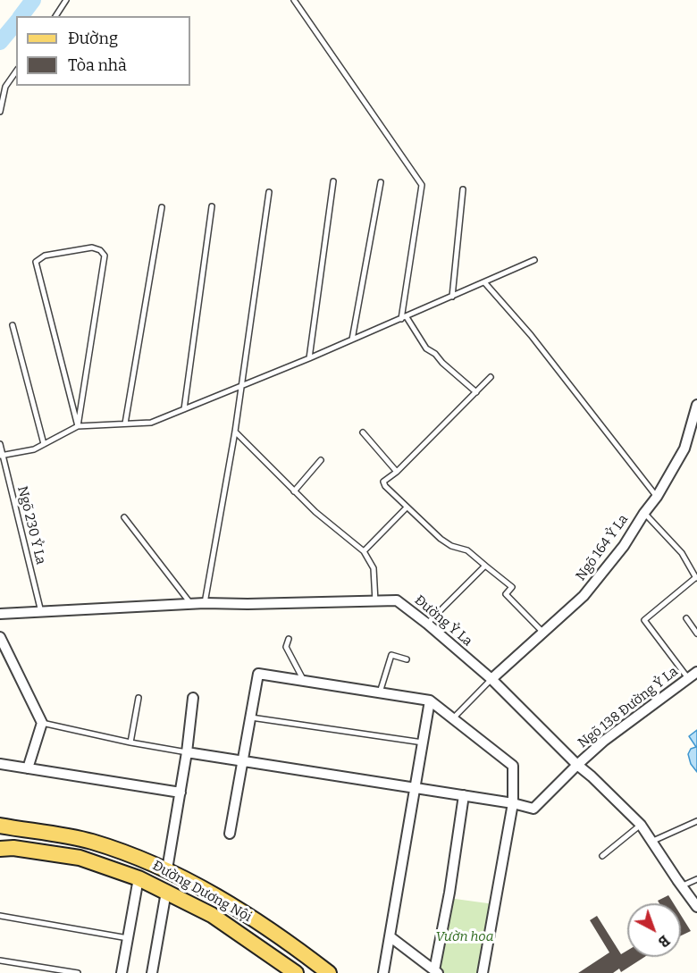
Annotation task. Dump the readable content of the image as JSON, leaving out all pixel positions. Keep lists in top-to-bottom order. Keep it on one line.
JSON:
{"streets":{"main road":["Đường Dương Nội"],"street":["Ngõ 164 Ỷ La","Đường Ỷ La","Ngõ 138 Đường Ỷ La"],"lane":["Ngõ 230 Ỷ La"]},"crossings":[["Ngõ 230 Ỷ La","Đường Ỷ La"],["Ngõ 164 Ỷ La","Đường Ỷ La"],["Đường Ỷ La","Ngõ 138 Đường Ỷ La"]],"parks":["Vườn hoa"],"legend":["Đường","Tòa nhà"],"north":"bottom right"}
